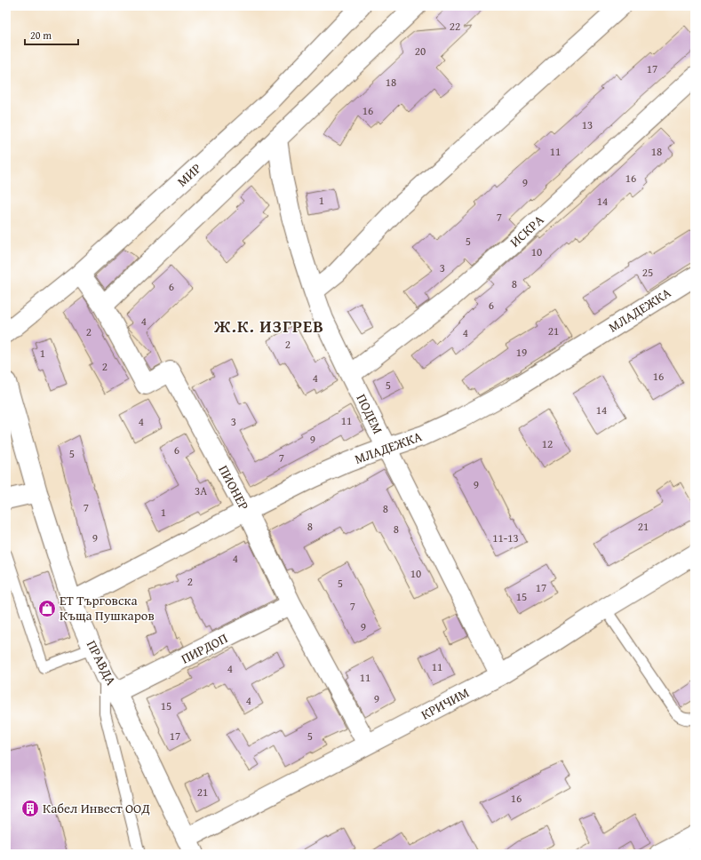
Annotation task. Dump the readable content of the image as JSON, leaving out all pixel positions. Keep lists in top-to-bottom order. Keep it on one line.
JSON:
{"streets":{"street":["МИР","ИСКРА","МЛАДЕЖКА","ПОДЕМ","ПИОНЕР","ПИРДОП","ПРАВДА","КРИЧИМ"]},"crossings":[["МИР","ПИОНЕР"],["ИСКРА","ПОДЕМ"],["МЛАДЕЖКА","ПОДЕМ"],["МЛАДЕЖКА","ПИОНЕР"],["МЛАДЕЖКА","ПРАВДА"],["ПОДЕМ","КРИЧИМ"],["ПИОНЕР","ПИРДОП"],["ПИОНЕР","КРИЧИМ"],["ПИРДОП","ПРАВДА"],["ПРАВДА","КРИЧИМ"]],"districts":["Ж.К. ИЗГРЕВ"],"places":{"shop":["ЕТ Търговска Къща Пушкаров"],"building":["Кабел Инвест ООД"]},"house_numbers":["22","20","17","18","16","13","11","18","16","9","1","14","7","5","10","3","25","8","6","6","4","21","2","4","2","19","1","2","16","4","5","14","11","4","3","9","12","6","5","7","9","3А","7","8","1","8","21","8","9","11-13","4","10","2","5","17","15","7","9","11","4","11","9","4","15","17","5","21","16"],"scale_bar":"20 m"}
